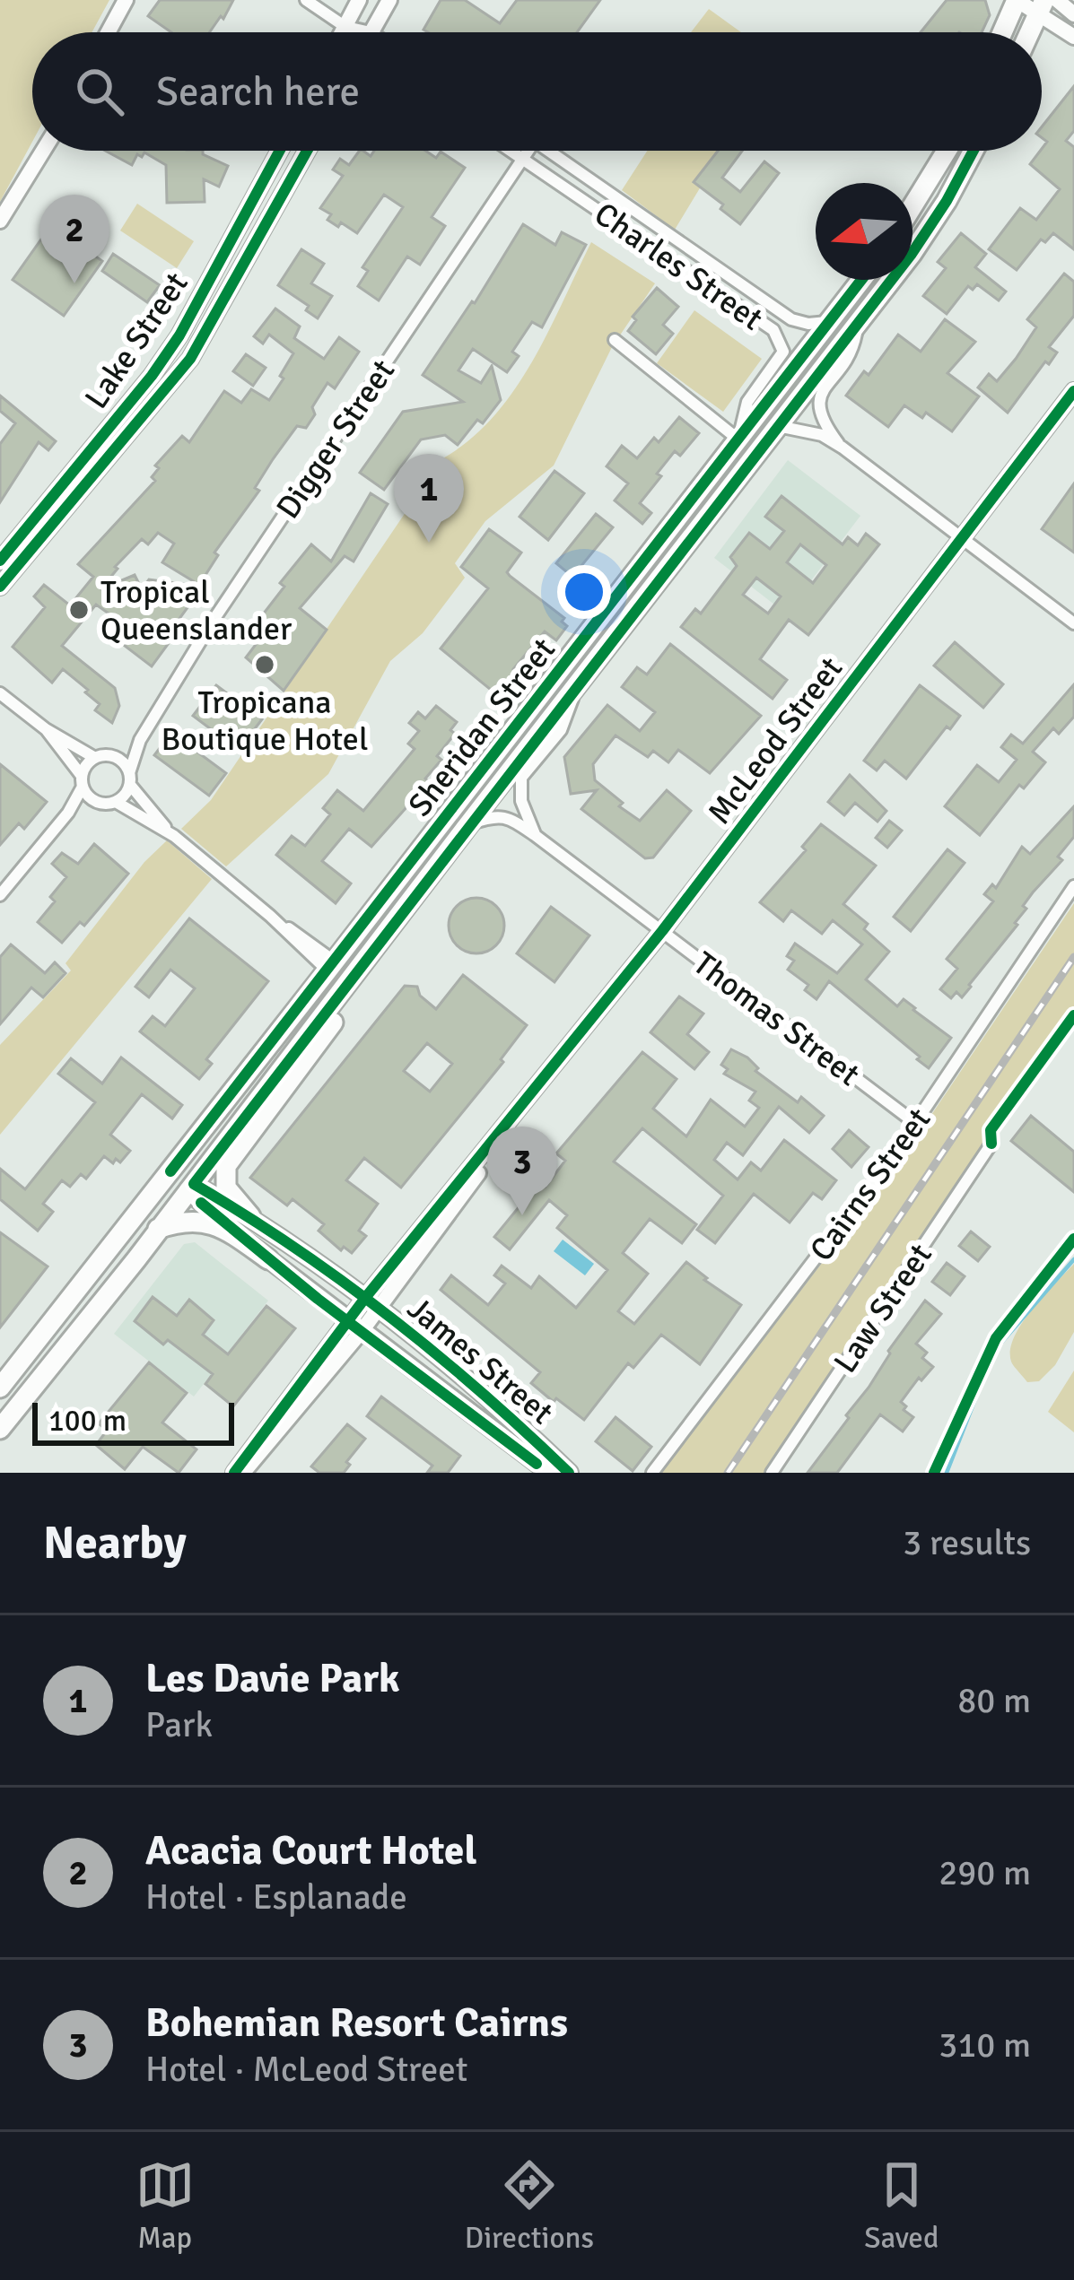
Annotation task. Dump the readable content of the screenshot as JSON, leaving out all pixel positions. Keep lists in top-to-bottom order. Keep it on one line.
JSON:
{"streets":{"highway":["Sheridan Street"],"main road":["James Street"],"street":["Charles Street","Lake Street","Digger Street","McLeod Street","Thomas Street","Cairns Street","Law Street"]},"crossings":[["Charles Street","Digger Street"],["Charles Street","Sheridan Street"],["Sheridan Street","Thomas Street"],["Sheridan Street","James Street"],["McLeod Street","Thomas Street"],["McLeod Street","James Street"],["Thomas Street","Cairns Street"]],"places":["Tropical Queenslander","Tropicana Boutique Hotel"],"scale_bar":"100 m","north":"left","page":{"search":"Search here","pins":["2","1","3"],"scale":"100 m","heading":["Nearby","3 results"],"list":[{"mark":"1","name":"Les Davie Park","note":"Park","value":"80 m"},{"mark":"2","name":"Acacia Court Hotel","note":"Hotel · Esplanade","value":"290 m"},{"mark":"3","name":"Bohemian Resort Cairns","note":"Hotel · McLeod Street","value":"310 m"}],"nav":["Map","Directions","Saved"]}}
